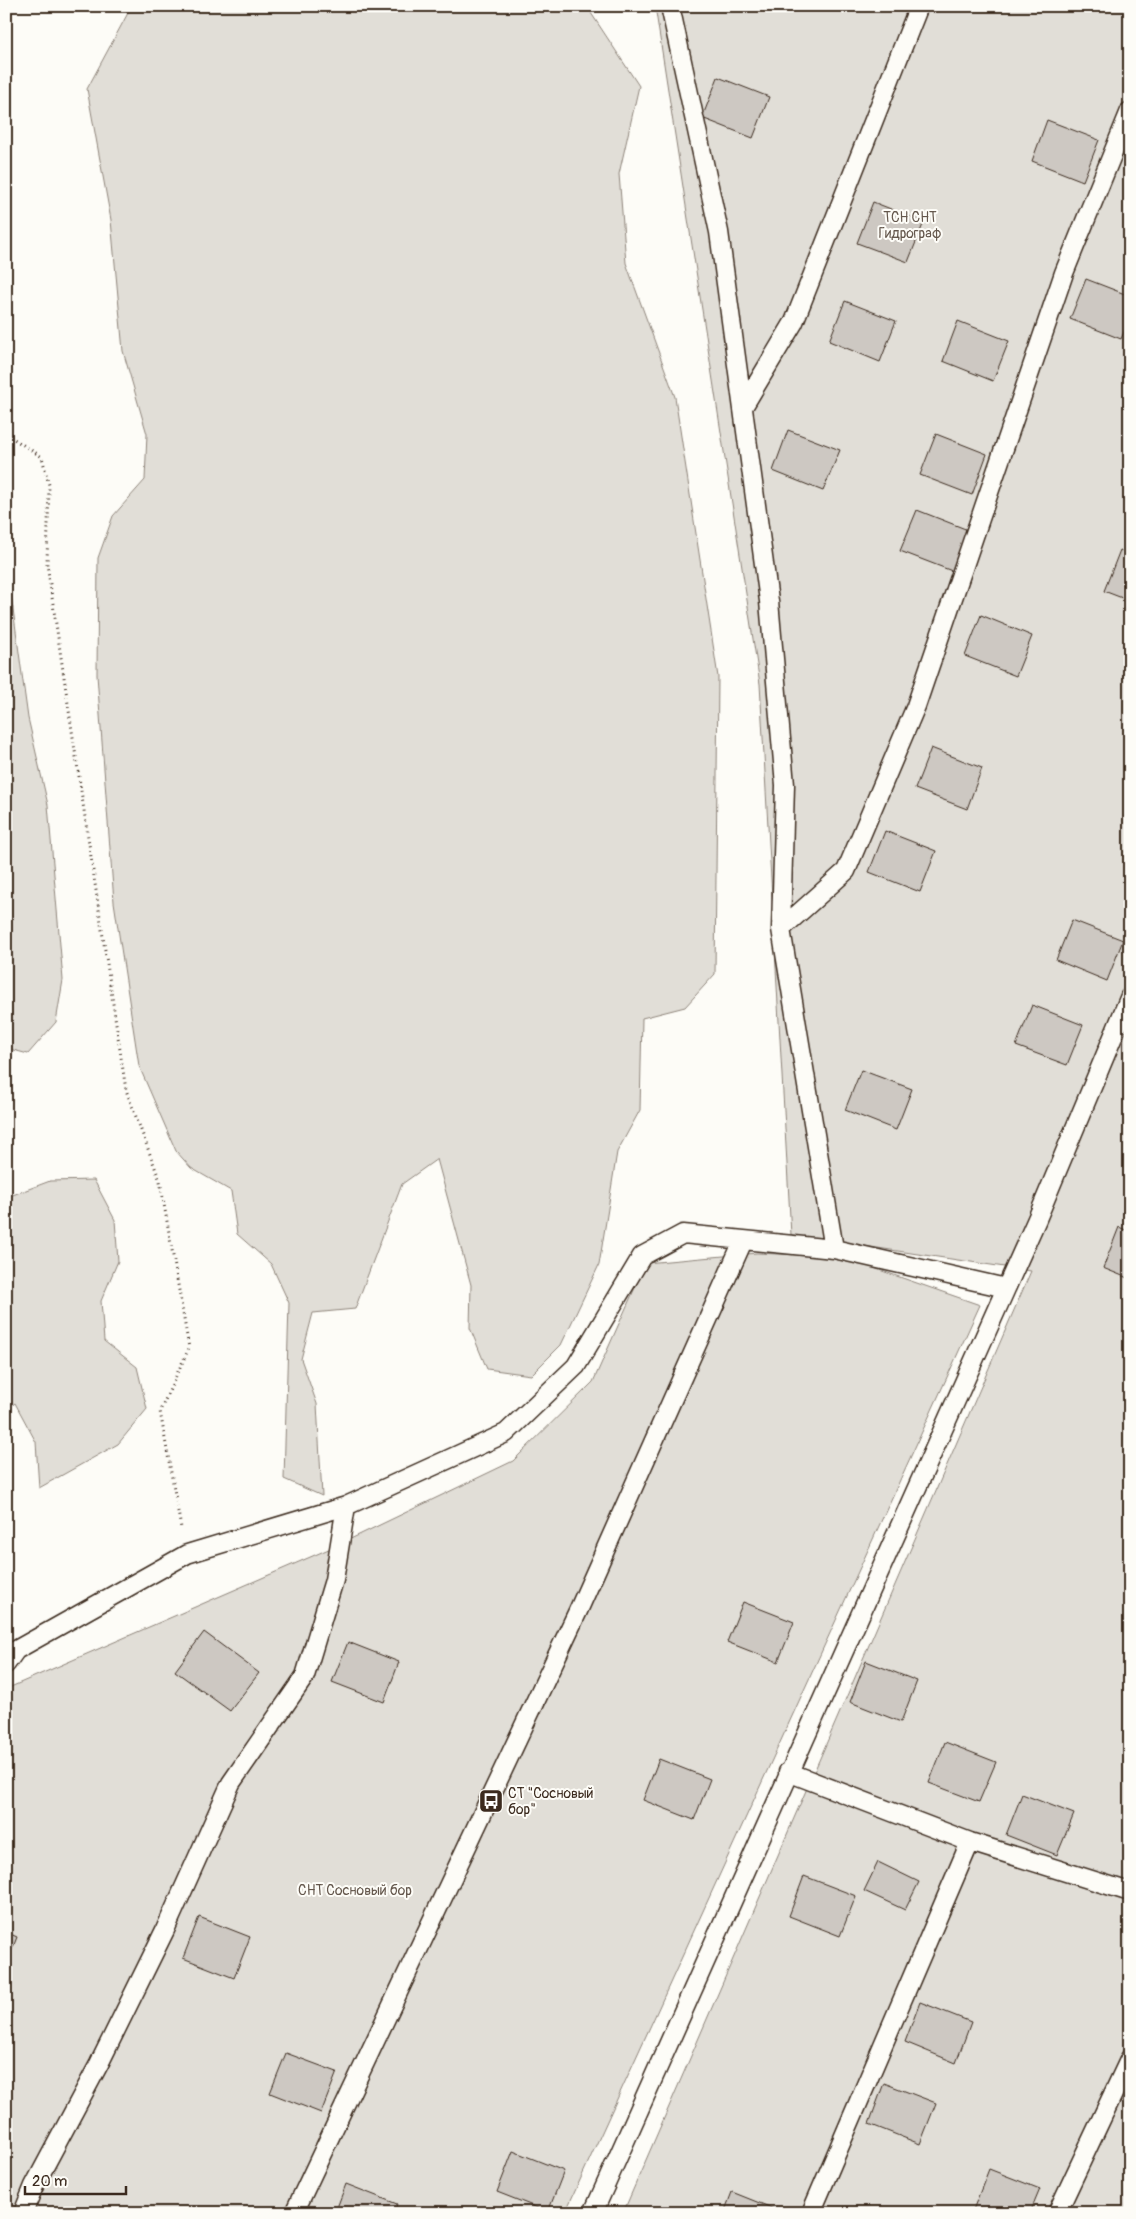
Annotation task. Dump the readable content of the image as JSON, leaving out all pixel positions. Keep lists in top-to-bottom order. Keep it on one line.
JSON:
{"parks":["ТСН СНТ Гидрограф","СНТ Сосновый бор"],"places":{"bus stop":["СТ \"Сосновый бор\""]},"scale_bar":"20 m"}
